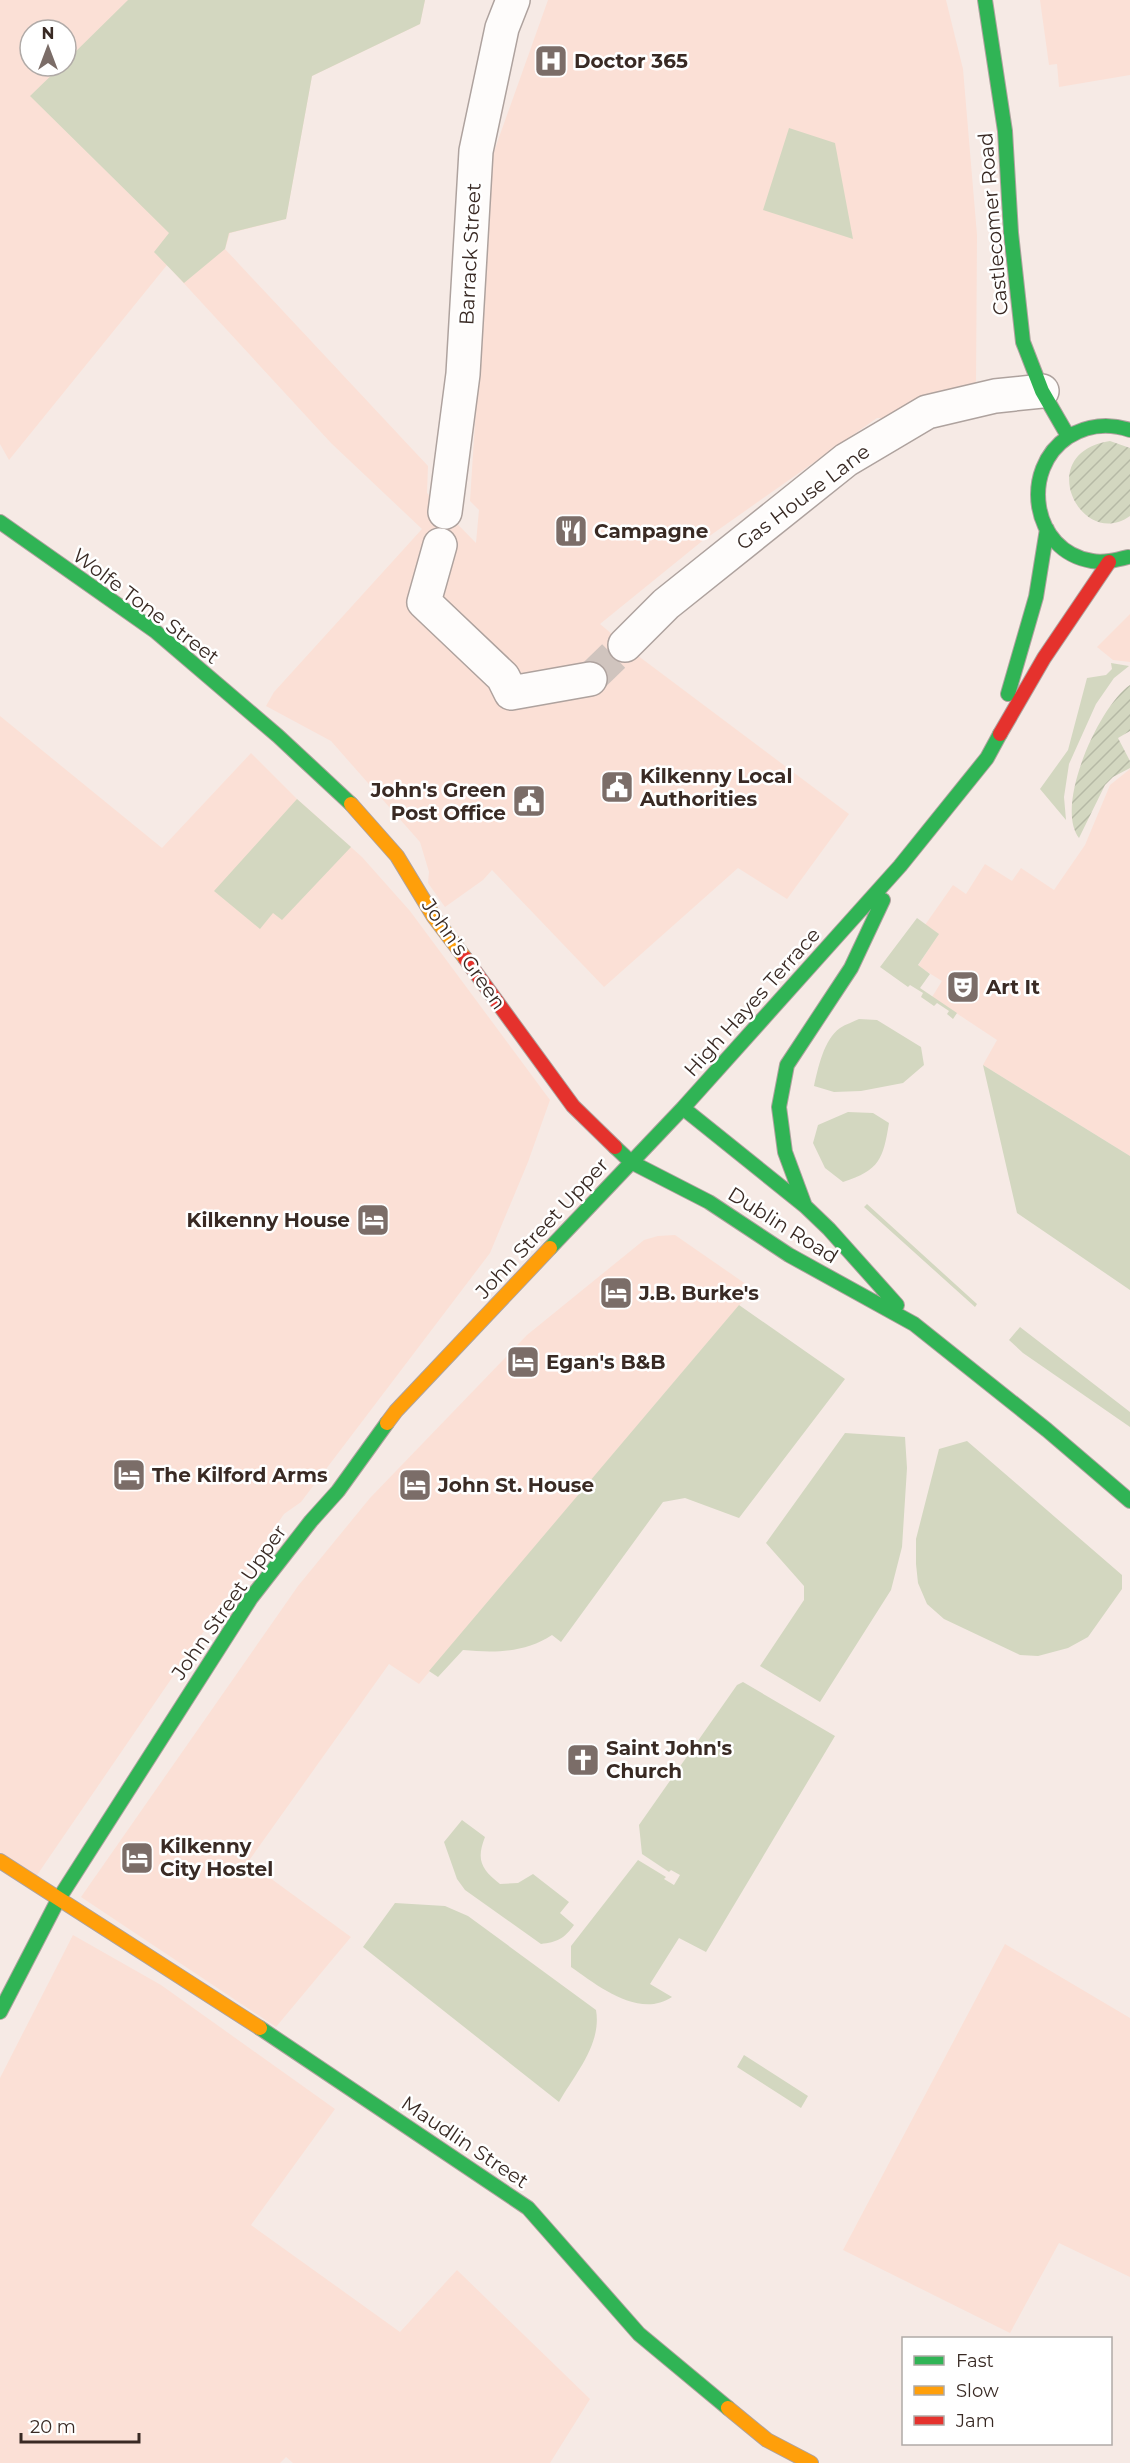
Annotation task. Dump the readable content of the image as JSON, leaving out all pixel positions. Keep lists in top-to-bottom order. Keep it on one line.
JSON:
{"streets":{"main road":["Castlecomer Road","Wolfe Tone Street","John's Green","High Hayes Terrace","Dublin Road","John Street Upper","Maudlin Street"],"street":["Barrack Street","Gas House Lane"]},"crossings":[["Castlecomer Road","Gas House Lane"],["Wolfe Tone Street","John's Green"],["John's Green","High Hayes Terrace"],["John's Green","Dublin Road"],["John's Green","John Street Upper"],["High Hayes Terrace","Dublin Road"],["High Hayes Terrace","John Street Upper"],["Dublin Road","John Street Upper"],["John Street Upper","Maudlin Street"]],"places":{"hospital":["Doctor 365"],"restaurant":["Campagne"],"public building":["Kilkenny Local Authorities","John's Green Post Office"],"theatre":["Art It"],"hotel":["Kilkenny House","J.B. Burke's","Egan's B&B","The Kilford Arms","John St. House","Kilkenny City Hostel"],"church":["Saint John's Church"]},"legend":["Fast","Slow","Jam"],"scale_bar":"20 m","north":"top"}
